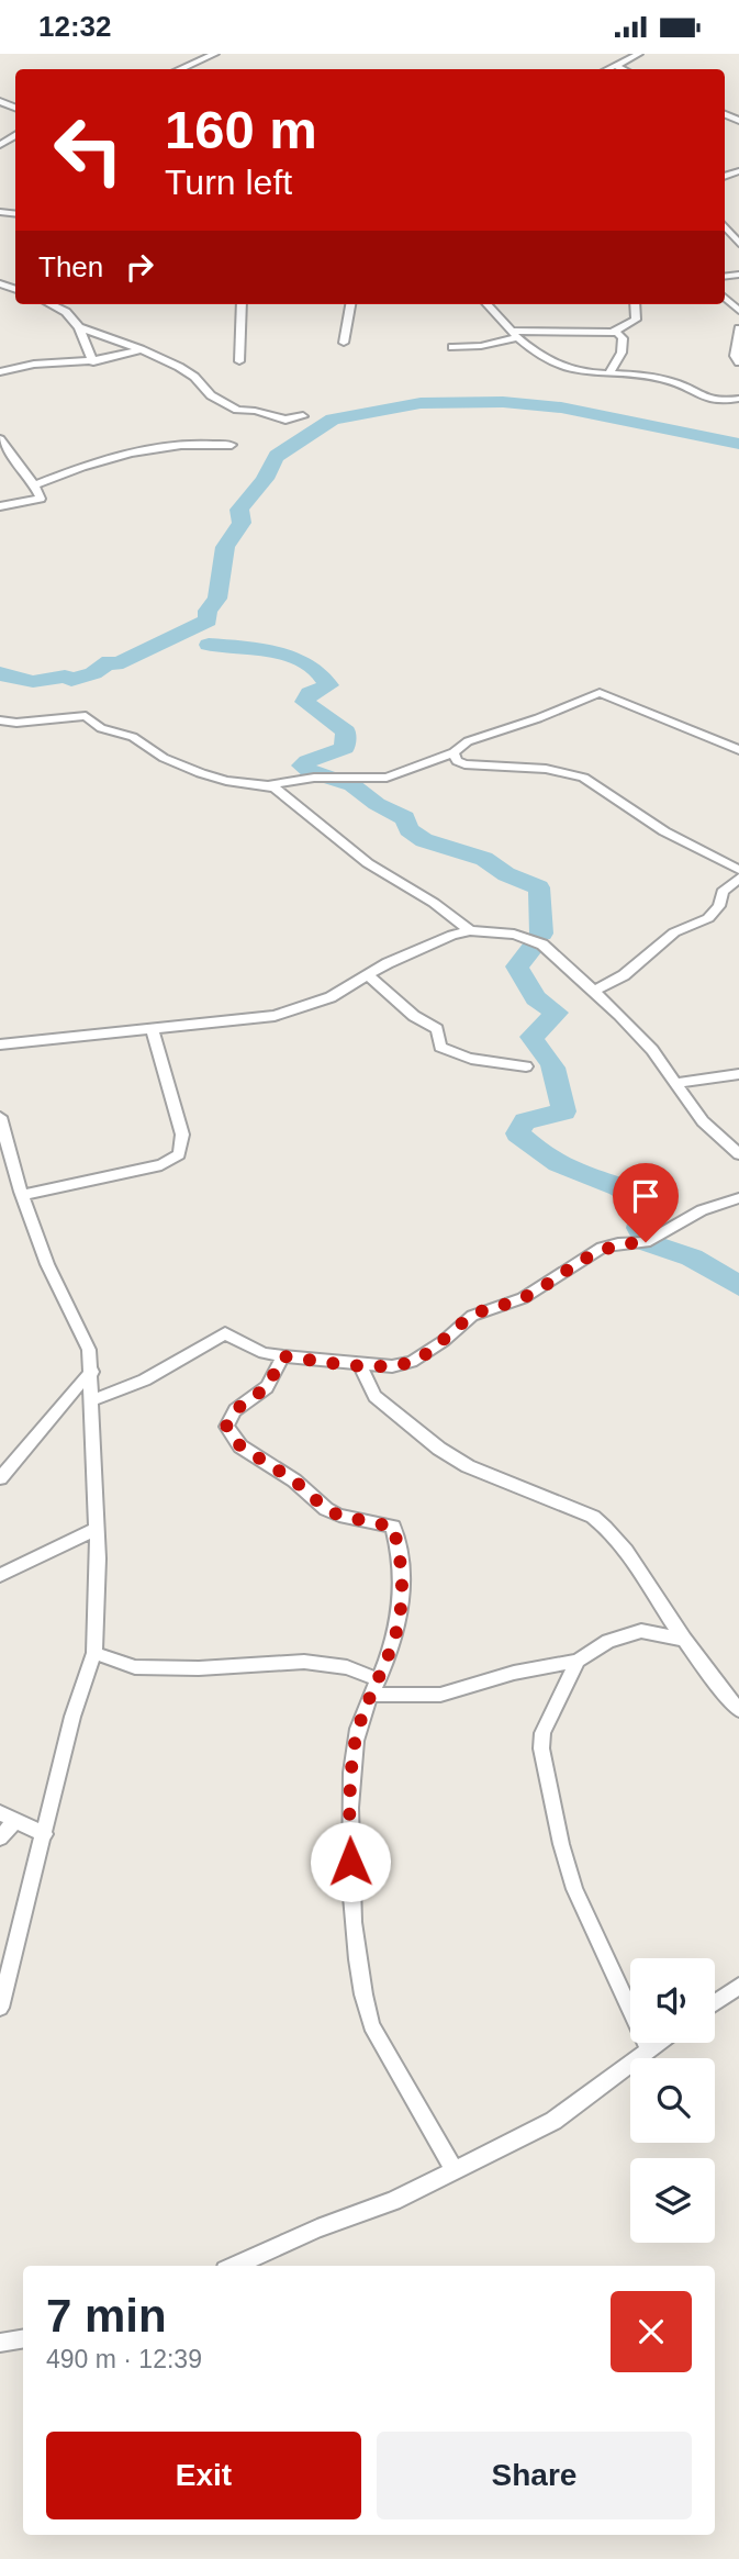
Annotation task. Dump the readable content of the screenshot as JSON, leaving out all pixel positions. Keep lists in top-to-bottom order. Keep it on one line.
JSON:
{"page":{"status":"12:32","turn":["160 m","Turn left"],"then":"Then","heading":["7 min","490 m · 12:39"],"buttons":["Exit","Share"]}}
